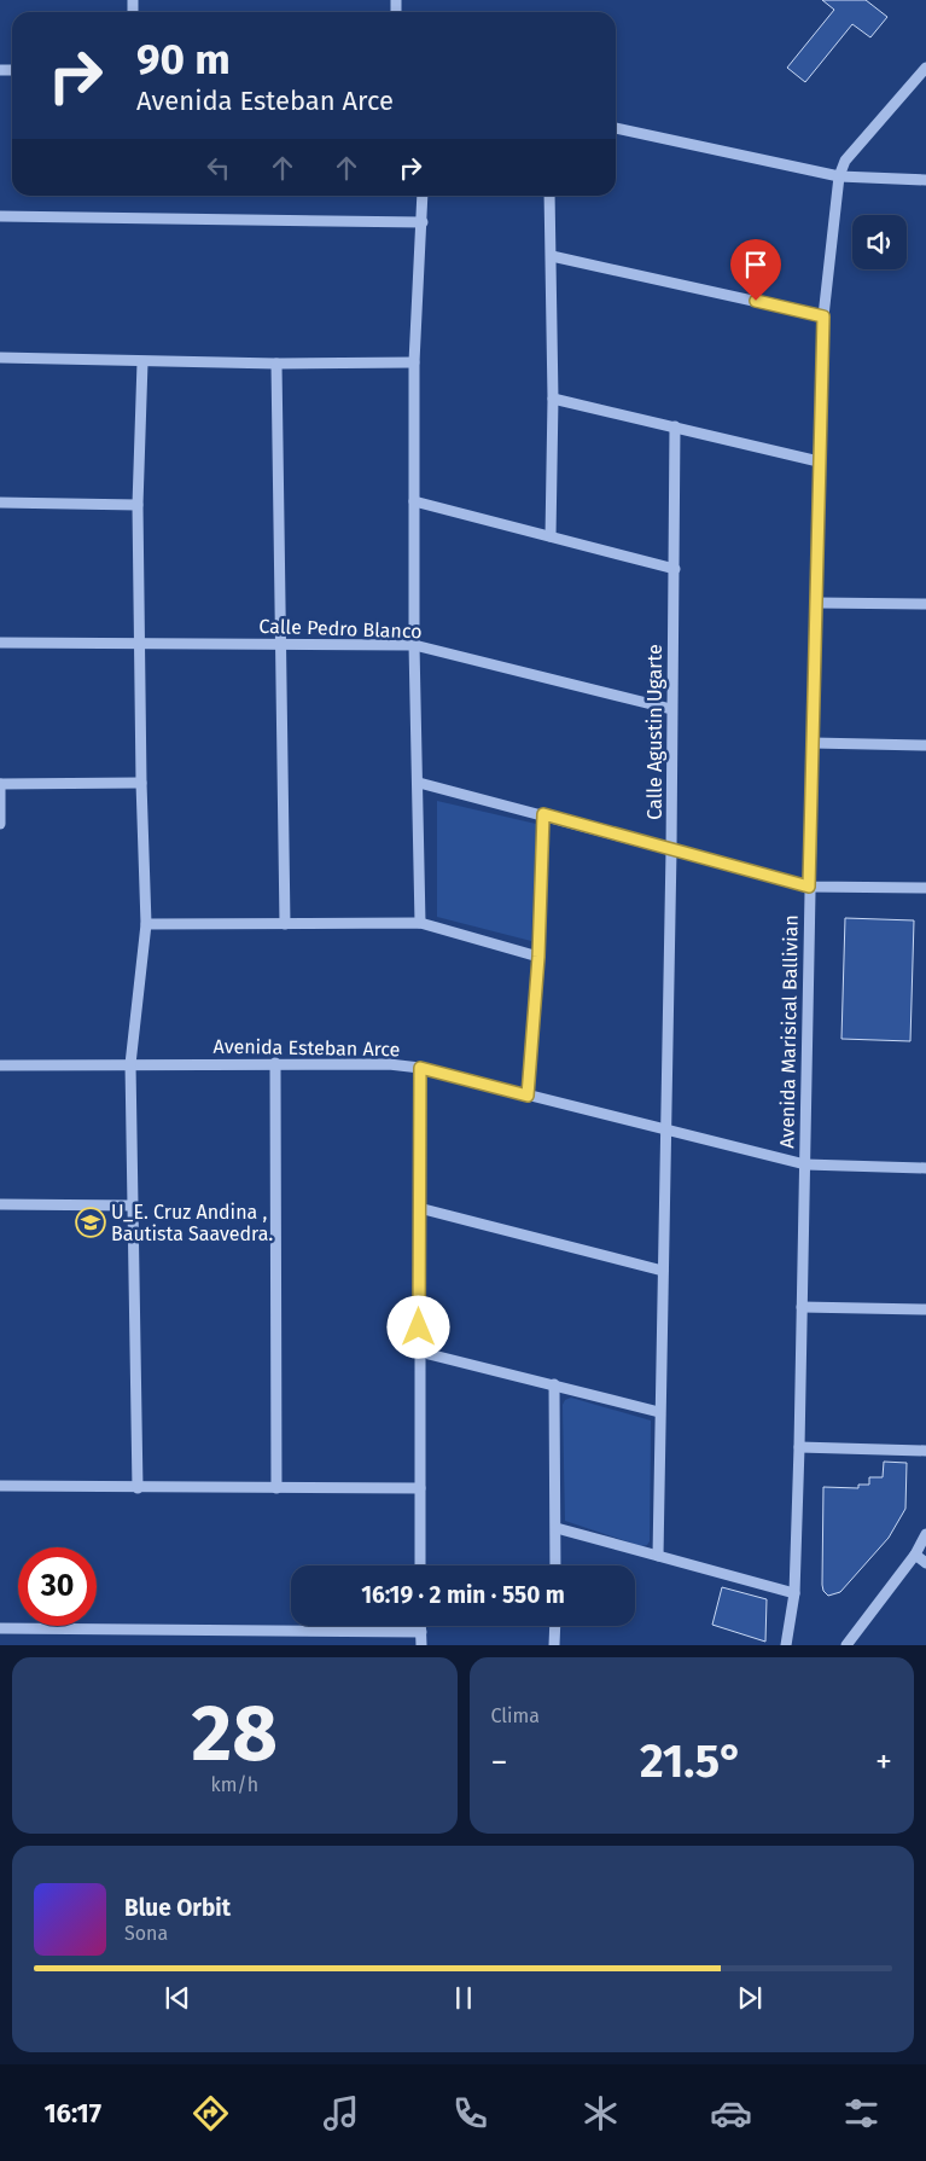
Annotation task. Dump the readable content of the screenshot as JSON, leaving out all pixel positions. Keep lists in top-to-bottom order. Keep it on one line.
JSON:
{"streets":{"street":["Calle Pedro Blanco","Calle Agustin Ugarte","Avenida Marisical Ballivian","Avenida Esteban Arce"]},"crossings":[["Calle Pedro Blanco","Calle Agustin Ugarte"],["Calle Agustin Ugarte","Avenida Esteban Arce"],["Avenida Marisical Ballivian","Avenida Esteban Arce"]],"places":{"school or university":["U_E. Cruz Andina , Bautista Saavedra."]},"page":{"turn":["90 m","Avenida Esteban Arce"],"limit":"30","trip":"16:19 · 2 min · 550 m","tile":[["28","km/h"],"Clima"],"heat":["−","21.5°","+"],"song":["Blue Orbit","Sona"],"tabs":"16:17"}}
